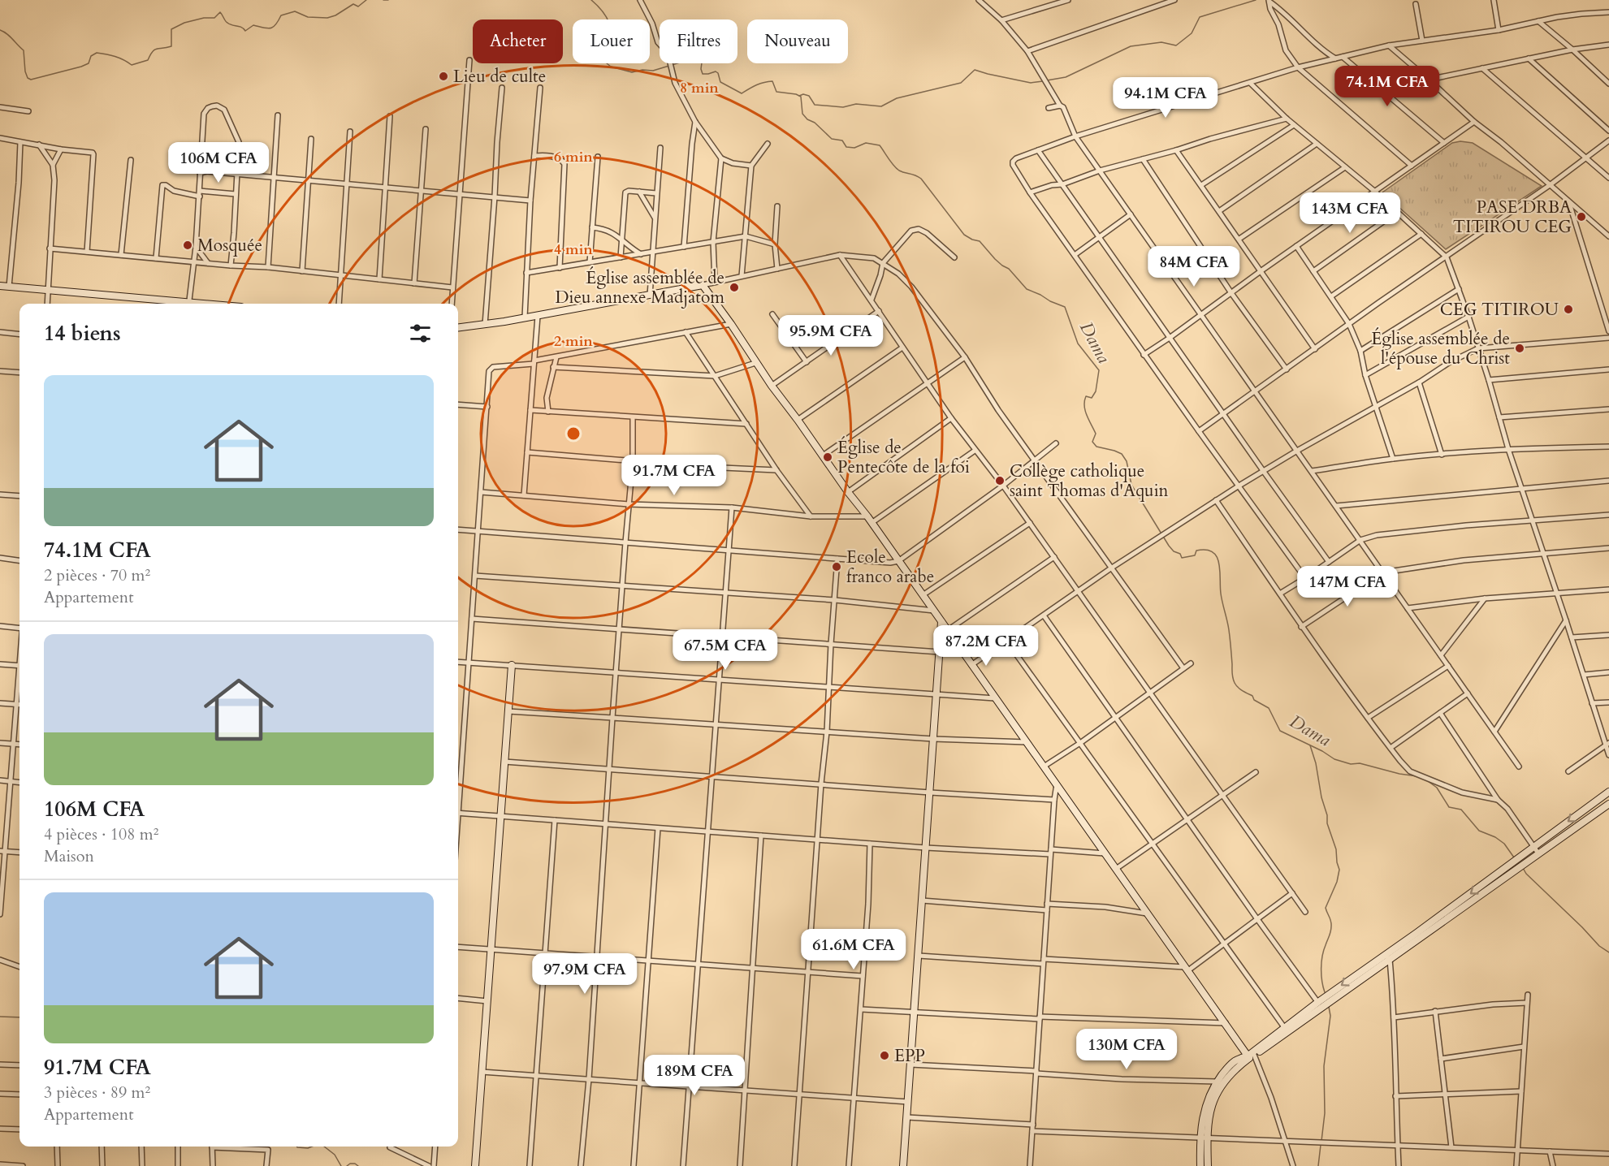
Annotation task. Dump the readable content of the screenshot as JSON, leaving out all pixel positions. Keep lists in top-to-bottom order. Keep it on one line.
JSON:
{"water":["Dama"],"places":["Lieu de culte","PASE DRBA TITIROU CEG","Mosquée","Église assemblée de Dieu annexe Madjatom","CEG TITIROU","Église assemblée de l'épouse du Christ","Église de Pentecôte de la foi","Collège catholique saint Thomas d'Aquin","Ecole franco arabe","EPP"],"page":{"chip":["Acheter","Louer","Filtres","Nouveau"],"price":["74.1M CFA","94.1M CFA","106M CFA","143M CFA","84M CFA","95.9M CFA","91.7M CFA","147M CFA","87.2M CFA","67.5M CFA","61.6M CFA","97.9M CFA","130M CFA","189M CFA"],"heading":"14 biens","list":[{"name":"74.1M CFA","note":"2 pièces · 70 m² · Appartement"},{"name":"106M CFA","note":"4 pièces · 108 m² · Maison"},{"name":"91.7M CFA","note":"3 pièces · 89 m² · Appartement"}]},"rings":["8 min","6 min","4 min","2 min"]}
